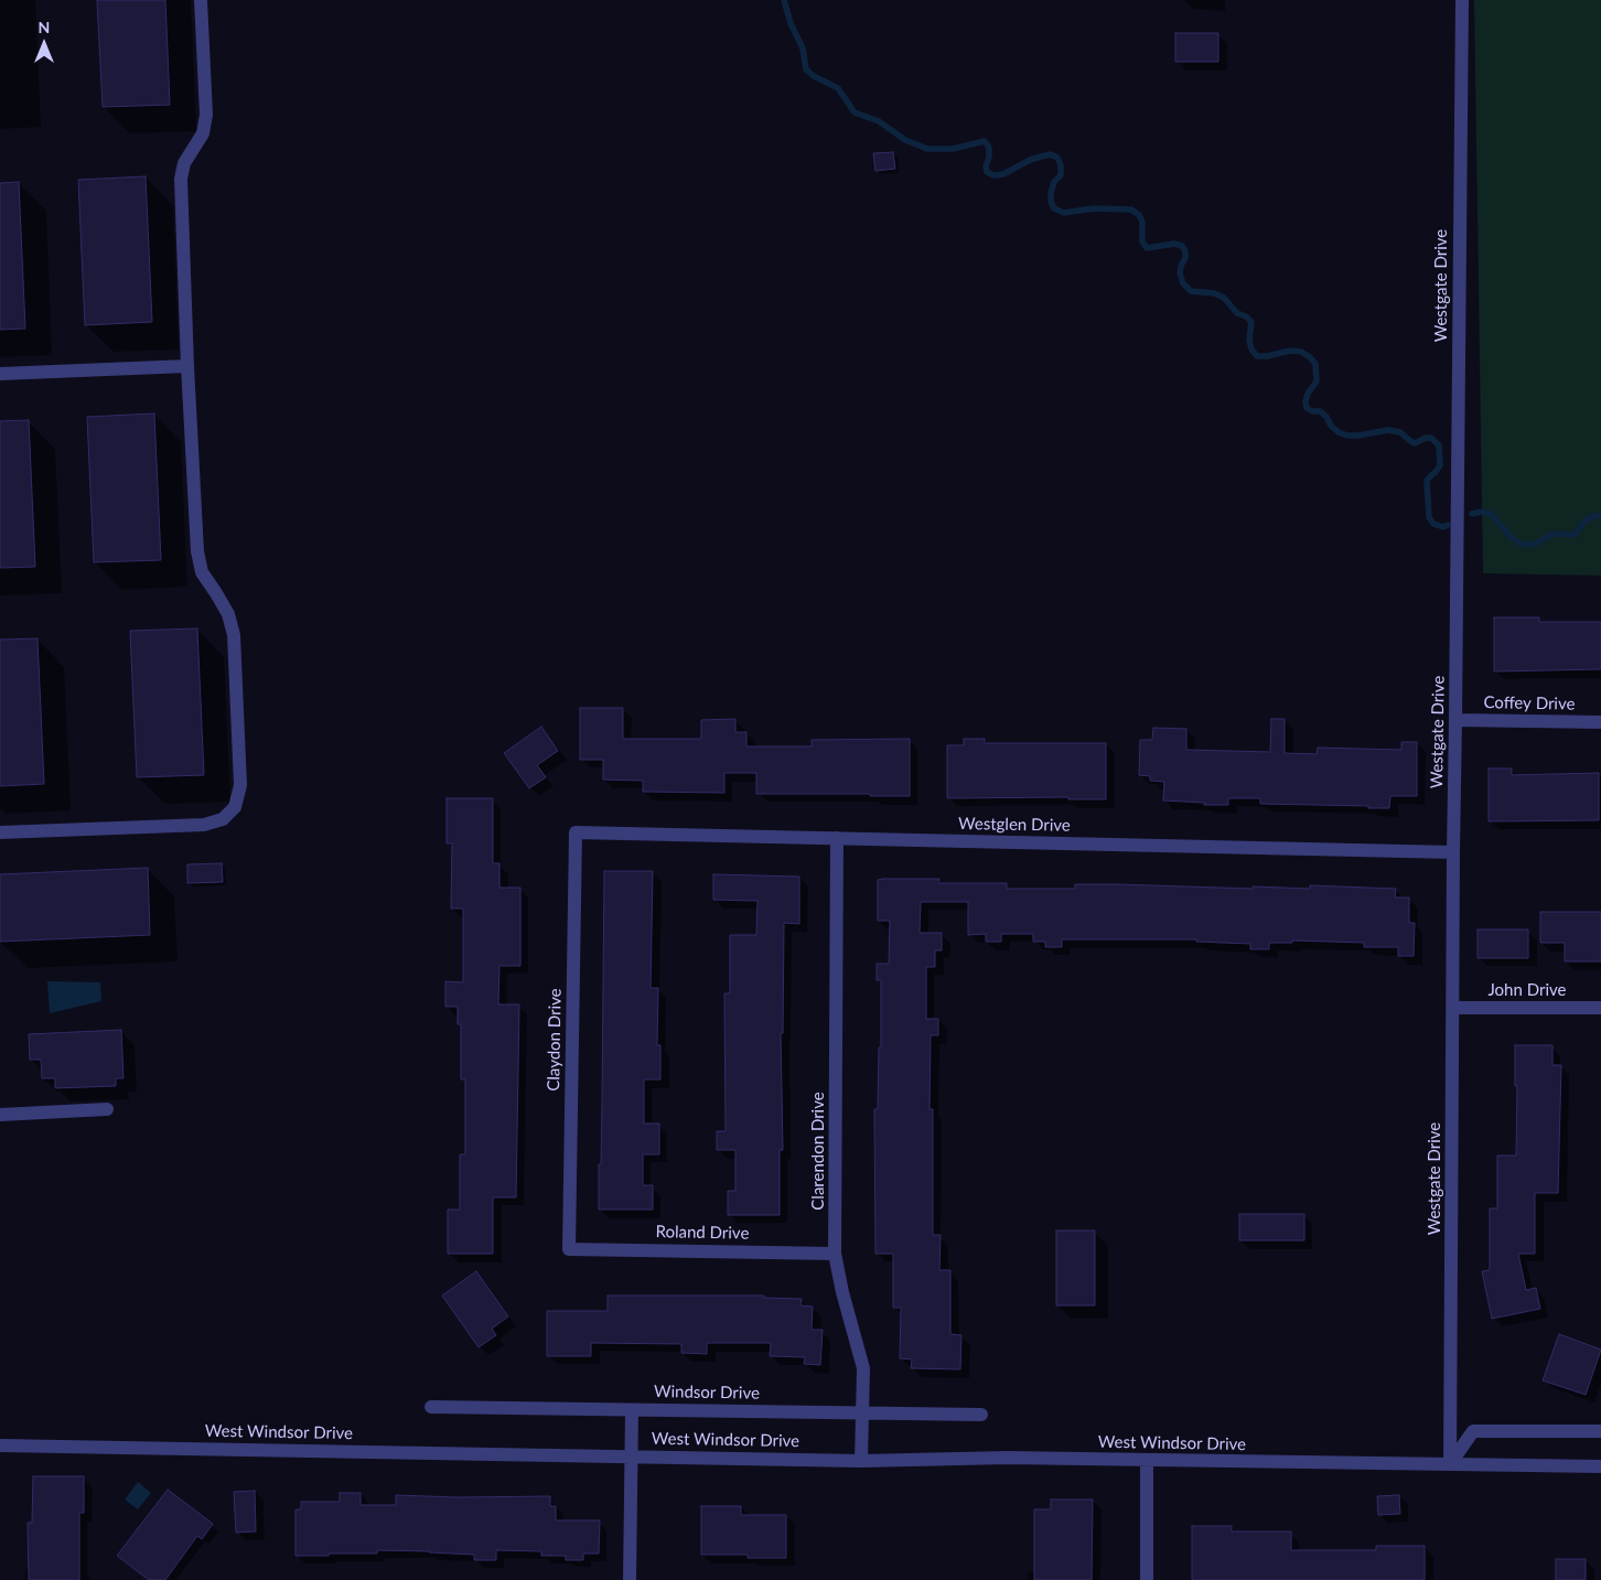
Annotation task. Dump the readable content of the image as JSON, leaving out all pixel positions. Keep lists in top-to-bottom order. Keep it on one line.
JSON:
{"streets":{"street":["Westgate Drive","Coffey Drive","Westglen Drive","John Drive","Claydon Drive","Clarendon Drive","Roland Drive","Windsor Drive","West Windsor Drive"]},"crossings":[["Westgate Drive","Coffey Drive"],["Westgate Drive","Westglen Drive"],["Westgate Drive","John Drive"],["Westgate Drive","West Windsor Drive"],["Westglen Drive","Claydon Drive"],["Westglen Drive","Clarendon Drive"],["Claydon Drive","Roland Drive"],["Clarendon Drive","Roland Drive"],["Clarendon Drive","Windsor Drive"],["Clarendon Drive","West Windsor Drive"]],"north":"top"}
